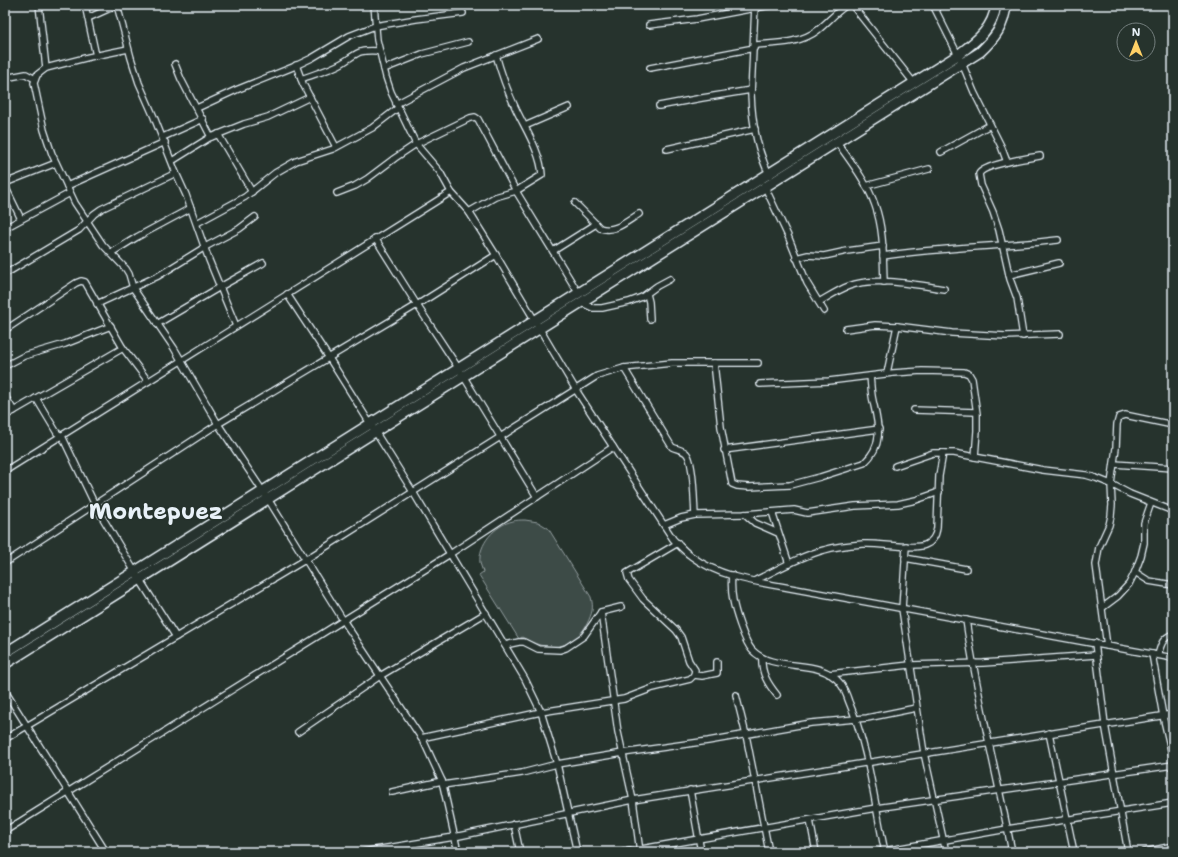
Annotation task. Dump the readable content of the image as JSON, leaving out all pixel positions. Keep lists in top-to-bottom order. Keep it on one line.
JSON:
{"districts":["Montepuez"],"north":"top"}
